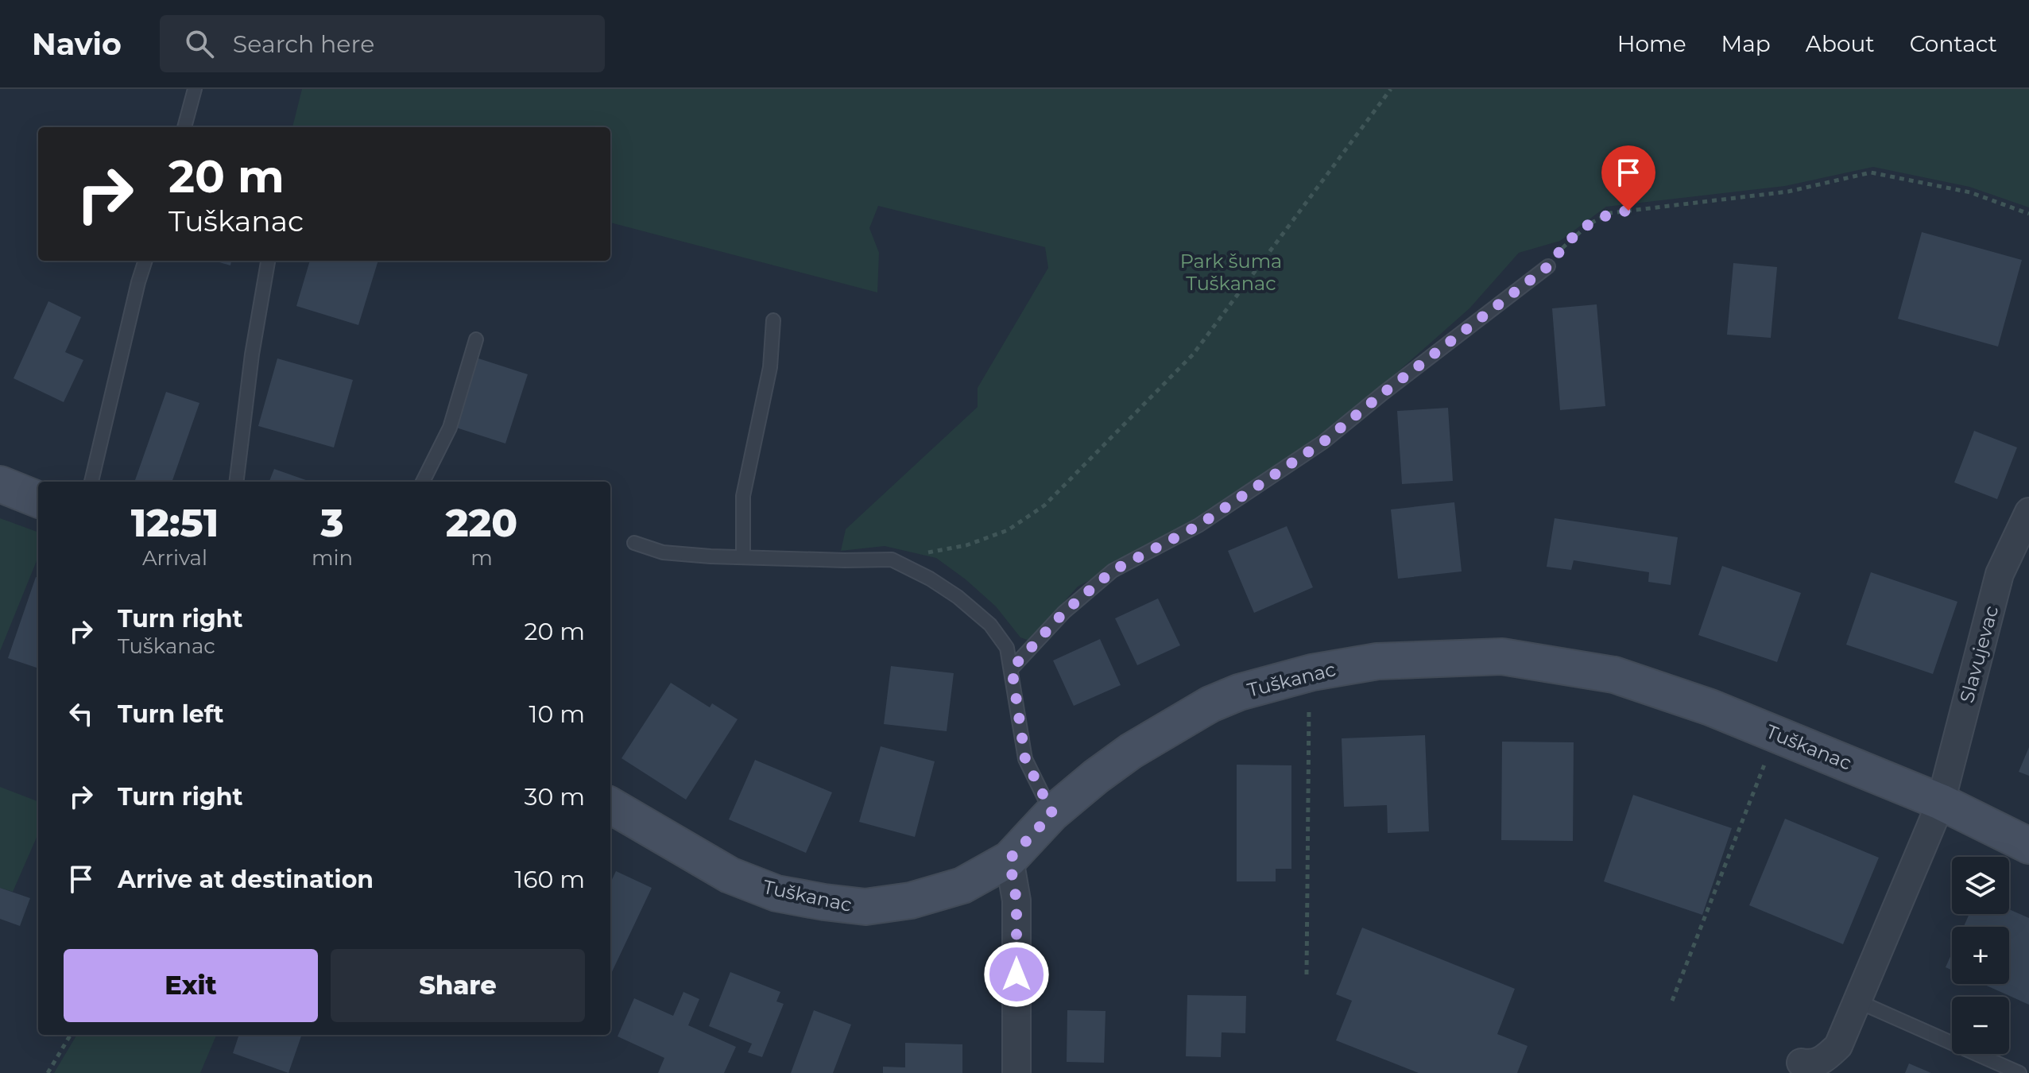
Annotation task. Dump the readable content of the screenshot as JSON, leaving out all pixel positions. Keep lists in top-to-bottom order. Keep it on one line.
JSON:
{"streets":{"street":["Slavujevac","Tuškanac"]},"crossings":[["Slavujevac","Tuškanac"]],"parks":["Park šuma Tuškanac"],"page":{"header":"Navio","search":"Search here","nav":["Home","Map","About","Contact"],"turn":["20 m","Tuškanac"],"eta":["12:51","Arrival","3","min","220","m"],"list":[{"name":"Turn right","note":"Tuškanac","value":"20 m"},{"name":"Turn left","value":"10 m"},{"name":"Turn right","value":"30 m"},{"name":"Arrive at destination","value":"160 m"}],"map_buttons":["+","−"],"buttons":["Exit","Share"]}}
